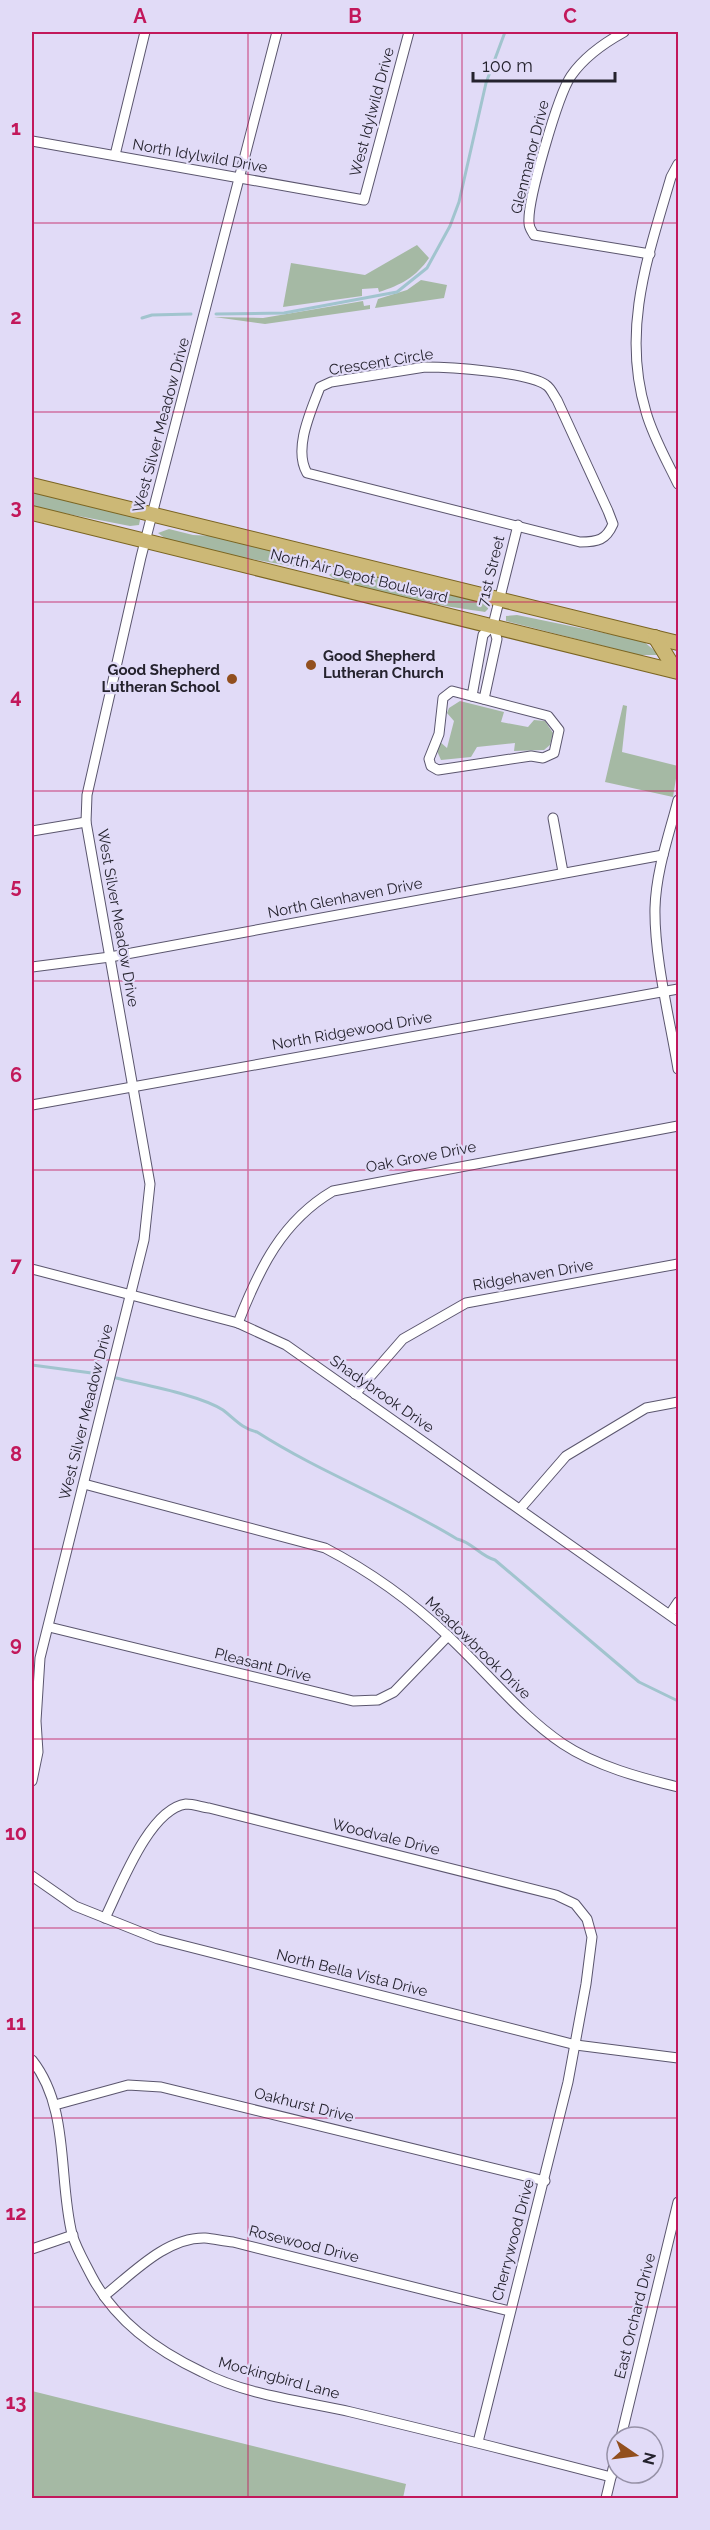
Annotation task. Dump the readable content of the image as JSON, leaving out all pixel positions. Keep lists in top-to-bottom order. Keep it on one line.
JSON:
{"streets":{"main road":["North Air Depot Boulevard"],"street":["West Idylwild Drive","North Idylwild Drive","Glenmanor Drive","Crescent Circle","West Silver Meadow Drive","71st Street","North Glenhaven Drive","North Ridgewood Drive","Oak Grove Drive","Ridgehaven Drive","Shadybrook Drive","Meadowbrook Drive","Pleasant Drive","Woodvale Drive","North Bella Vista Drive","Oakhurst Drive","Cherrywood Drive","Rosewood Drive","East Orchard Drive","Mockingbird Lane"]},"crossings":[["West Idylwild Drive","North Idylwild Drive"],["North Idylwild Drive","West Silver Meadow Drive"],["Crescent Circle","71st Street"],["West Silver Meadow Drive","North Air Depot Boulevard"],["West Silver Meadow Drive","North Glenhaven Drive"],["West Silver Meadow Drive","North Ridgewood Drive"],["West Silver Meadow Drive","Shadybrook Drive"],["West Silver Meadow Drive","Meadowbrook Drive"],["West Silver Meadow Drive","Pleasant Drive"],["71st Street","North Air Depot Boulevard"],["Oak Grove Drive","Shadybrook Drive"],["Ridgehaven Drive","Shadybrook Drive"],["Meadowbrook Drive","Pleasant Drive"],["Woodvale Drive","North Bella Vista Drive"],["Woodvale Drive","Cherrywood Drive"],["North Bella Vista Drive","Cherrywood Drive"],["Oakhurst Drive","Cherrywood Drive"],["Oakhurst Drive","Mockingbird Lane"],["Cherrywood Drive","Rosewood Drive"],["Cherrywood Drive","Mockingbird Lane"],["Rosewood Drive","Mockingbird Lane"]],"places":["Good Shepherd Lutheran Church","Good Shepherd Lutheran School"],"scale_bar":"100 m","north":"right","grid":{"columns":["A","B","C"],"rows":["1","2","3","4","5","6","7","8","9","10","11","12","13"]}}
